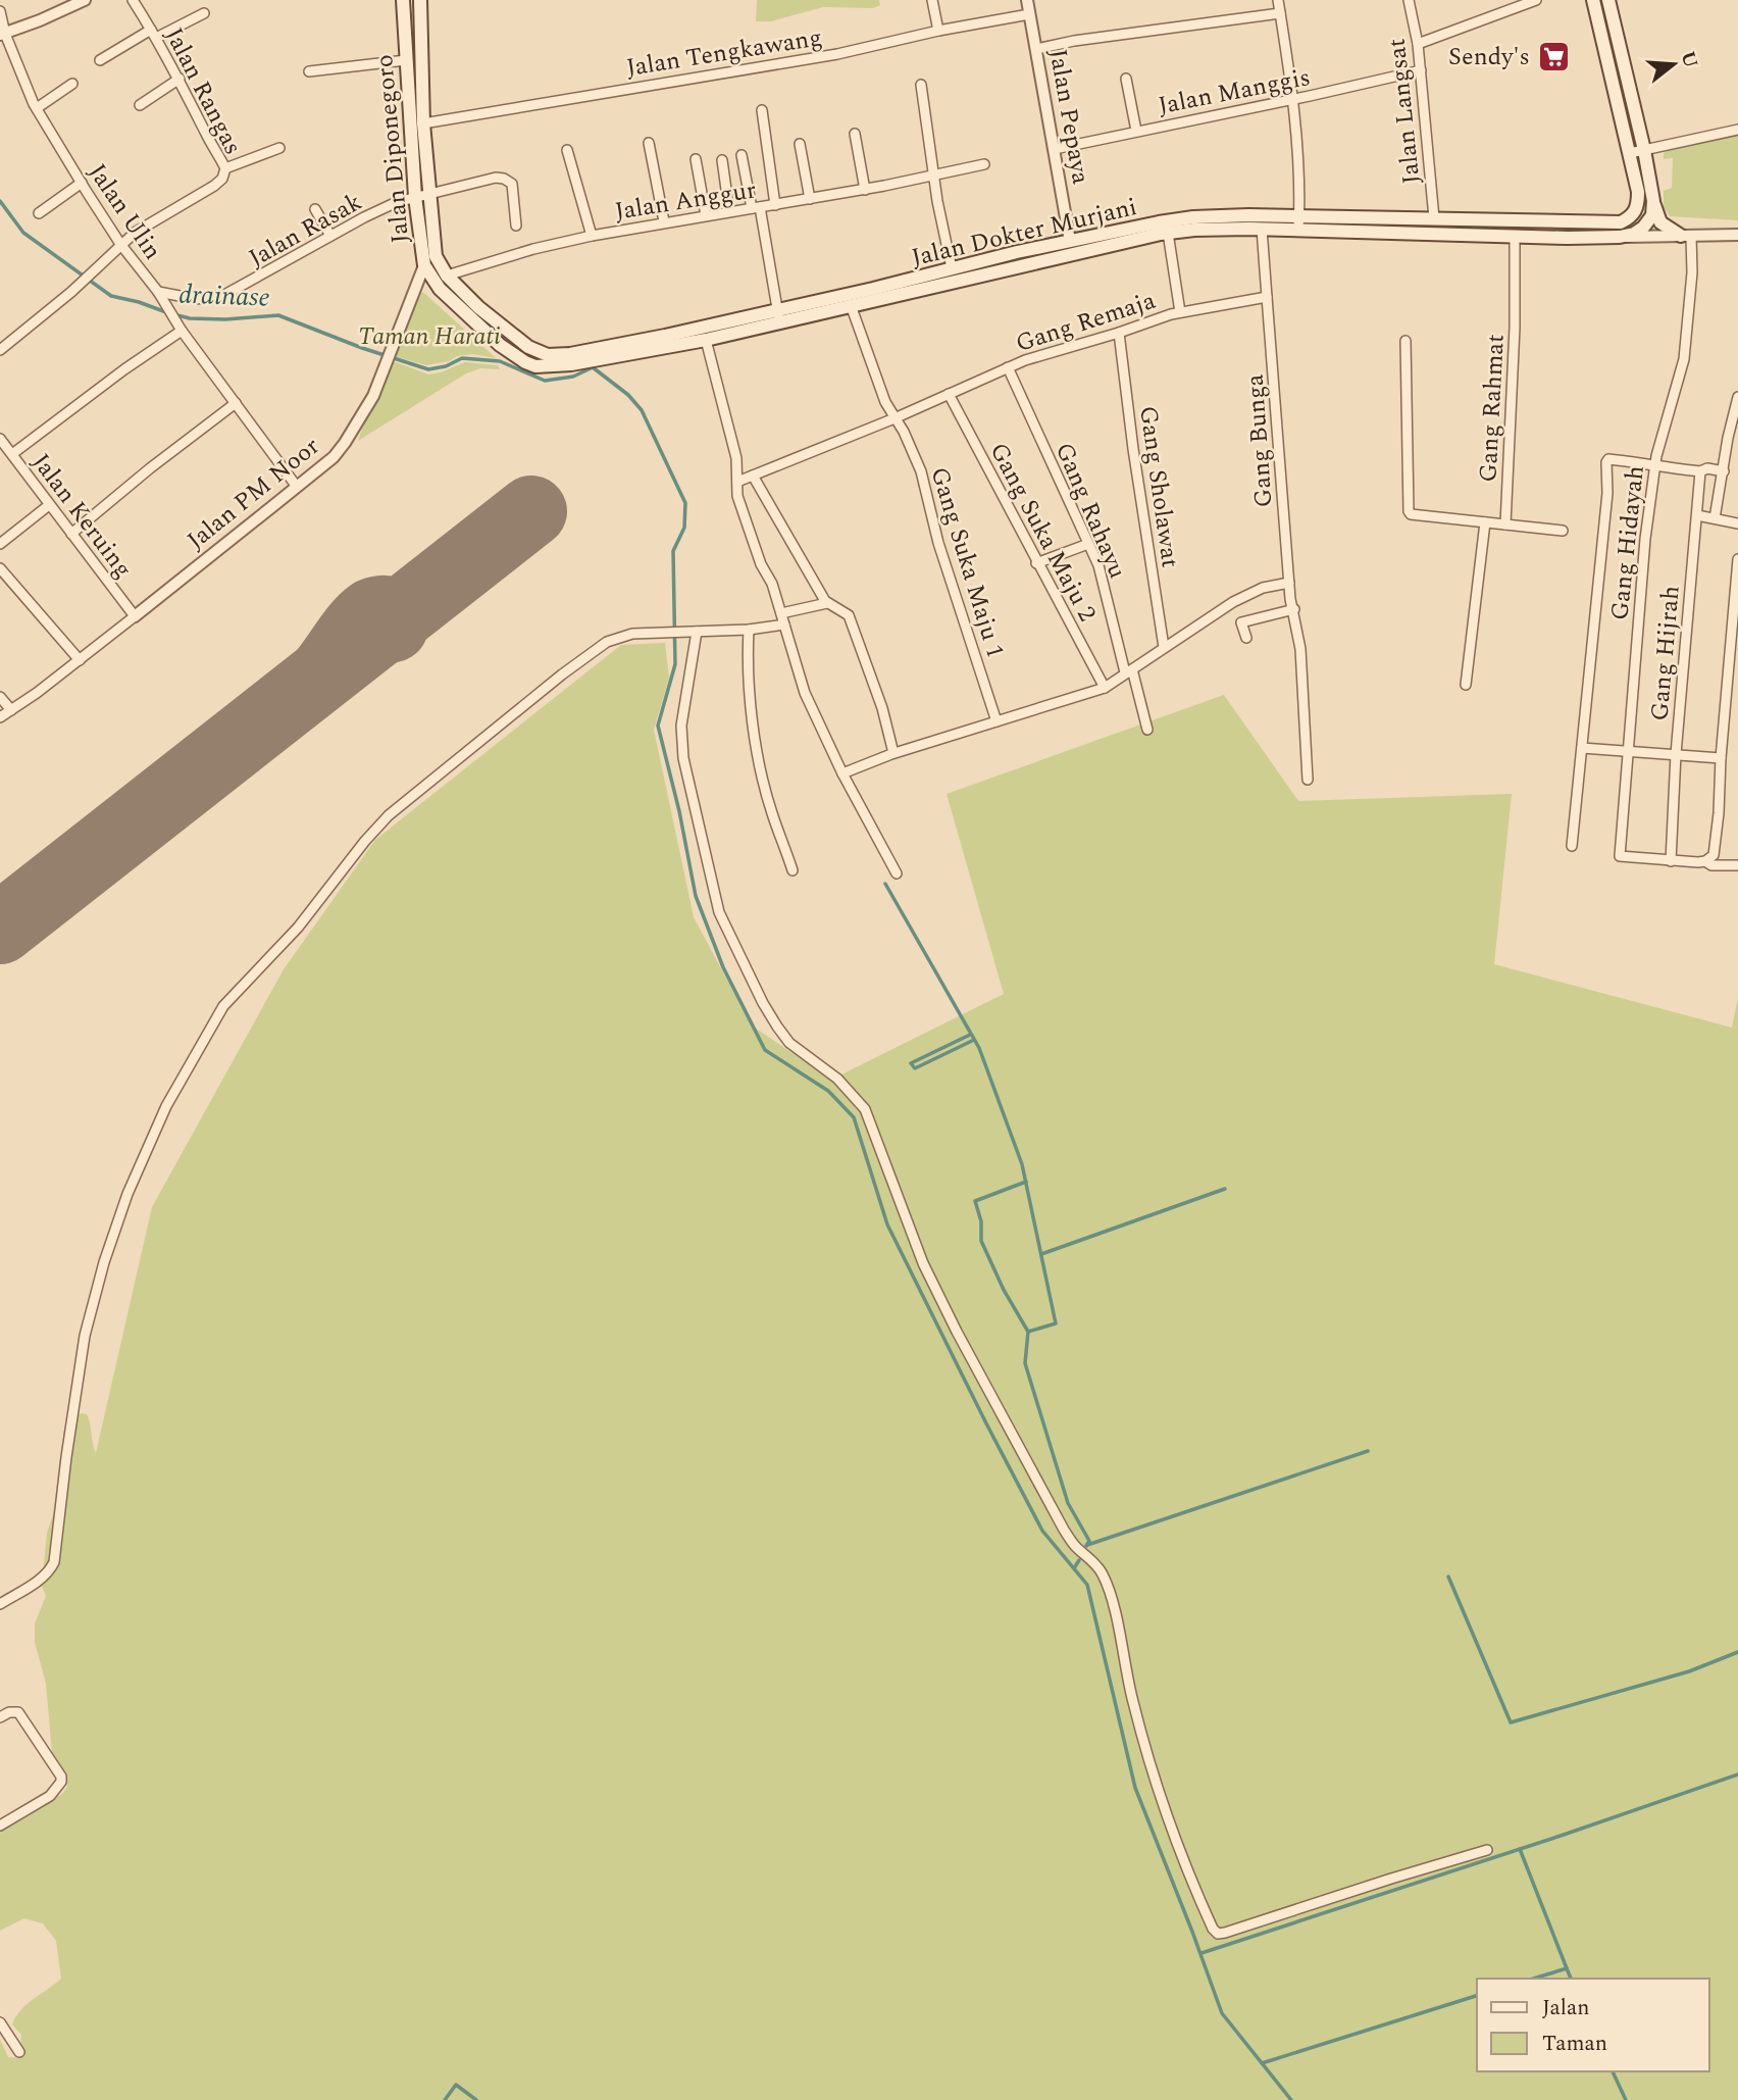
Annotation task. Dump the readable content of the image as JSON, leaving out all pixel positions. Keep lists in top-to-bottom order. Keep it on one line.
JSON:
{"streets":{"main road":["Jalan Diponegoro","Jalan Dokter Murjani"],"street":["Jalan Tengkawang","Jalan Rangas","Jalan Manggis","Jalan Langsat","Jalan Pepaya","Jalan Anggur","Jalan Ulin","Jalan Rasak","Gang Remaja","Gang Rahmat","Gang Bunga","Gang Sholawat","Jalan PM Noor","Gang Rahayu","Jalan Keruing","Gang Suka Maju 2","Gang Hidayah","Gang Suka Maju 1","Gang Hijrah"]},"crossings":[["Jalan Tengkawang","Jalan Pepaya"],["Jalan Tengkawang","Jalan Diponegoro"],["Jalan Rangas","Jalan Ulin"],["Jalan Manggis","Jalan Langsat"],["Jalan Manggis","Jalan Pepaya"],["Jalan Langsat","Jalan Dokter Murjani"],["Jalan Pepaya","Jalan Dokter Murjani"],["Jalan Diponegoro","Jalan Anggur"],["Jalan Diponegoro","Jalan Rasak"],["Jalan Diponegoro","Jalan Dokter Murjani"],["Jalan Diponegoro","Jalan PM Noor"],["Jalan Anggur","Jalan Dokter Murjani"],["Jalan Ulin","Jalan Rasak"],["Jalan Ulin","Jalan PM Noor"],["Jalan Dokter Murjani","Gang Remaja"],["Jalan Dokter Murjani","Gang Rahmat"],["Jalan Dokter Murjani","Gang Bunga"],["Jalan Dokter Murjani","Gang Hidayah"],["Jalan Dokter Murjani","Gang Suka Maju 1"],["Gang Remaja","Gang Sholawat"],["Gang Remaja","Gang Rahayu"],["Gang Remaja","Gang Suka Maju 2"],["Gang Remaja","Gang Suka Maju 1"],["Jalan PM Noor","Jalan Keruing"],["Gang Hidayah","Gang Hijrah"]],"water":["drainase"],"parks":["Taman Harati"],"places":{"supermarket":["Sendy's"]},"legend":["Jalan","Taman"],"north":"right"}
